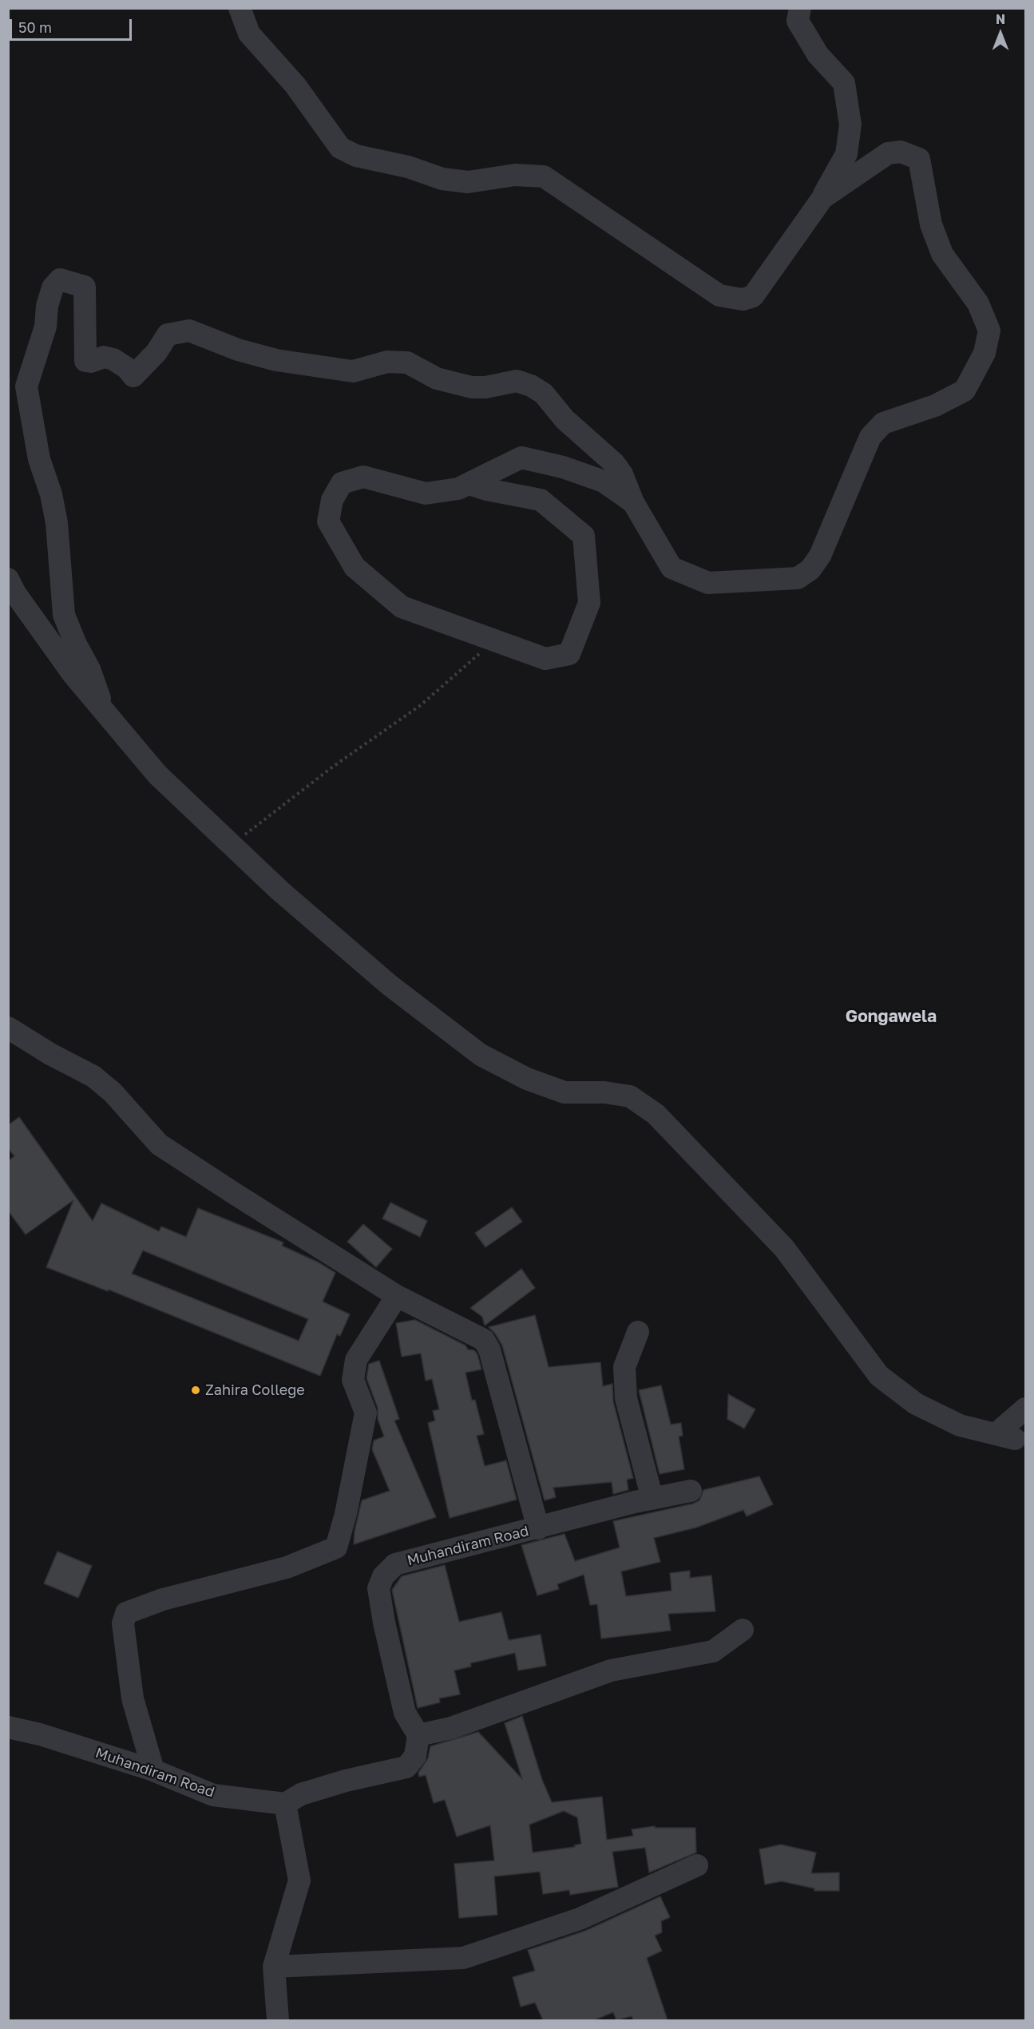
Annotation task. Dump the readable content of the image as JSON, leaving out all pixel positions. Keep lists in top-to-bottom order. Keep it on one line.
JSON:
{"streets":{"street":["Muhandiram Road"]},"districts":["Gongawela"],"places":["Zahira College"],"scale_bar":"50 m","north":"top"}
